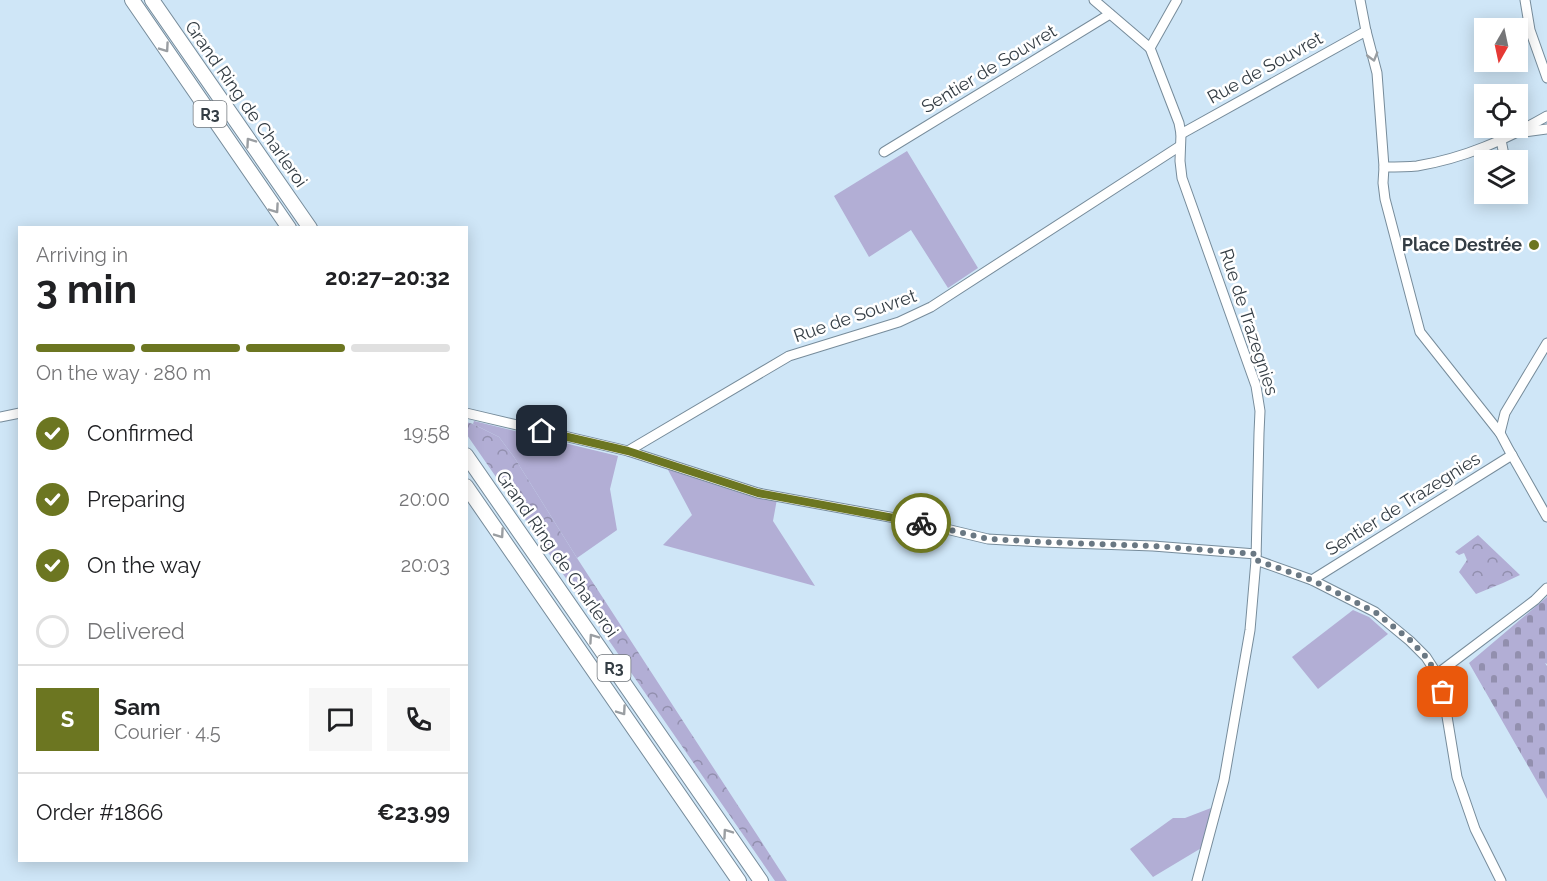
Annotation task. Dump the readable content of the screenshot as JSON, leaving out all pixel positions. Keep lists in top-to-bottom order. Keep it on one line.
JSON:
{"streets":{"highway":["Grand Ring de Charleroi","R3"],"street":["Rue de Souvret","Sentier de Souvret","Rue de Trazegnies","Sentier de Trazegnies"]},"crossings":[["Rue de Souvret","Rue de Trazegnies"]],"places":["Place Destrée"],"north":"bottom","page":{"heading":["3 min","Arriving in","20:27–20:32"],"panel":["Sam","Courier · 4.5","Order #1866","€23.99"],"bar":"On the way · 280 m","list":[["Confirmed","19:58"],["Preparing","20:00"],["On the way","20:03"],"Delivered"],"round":"S"}}
